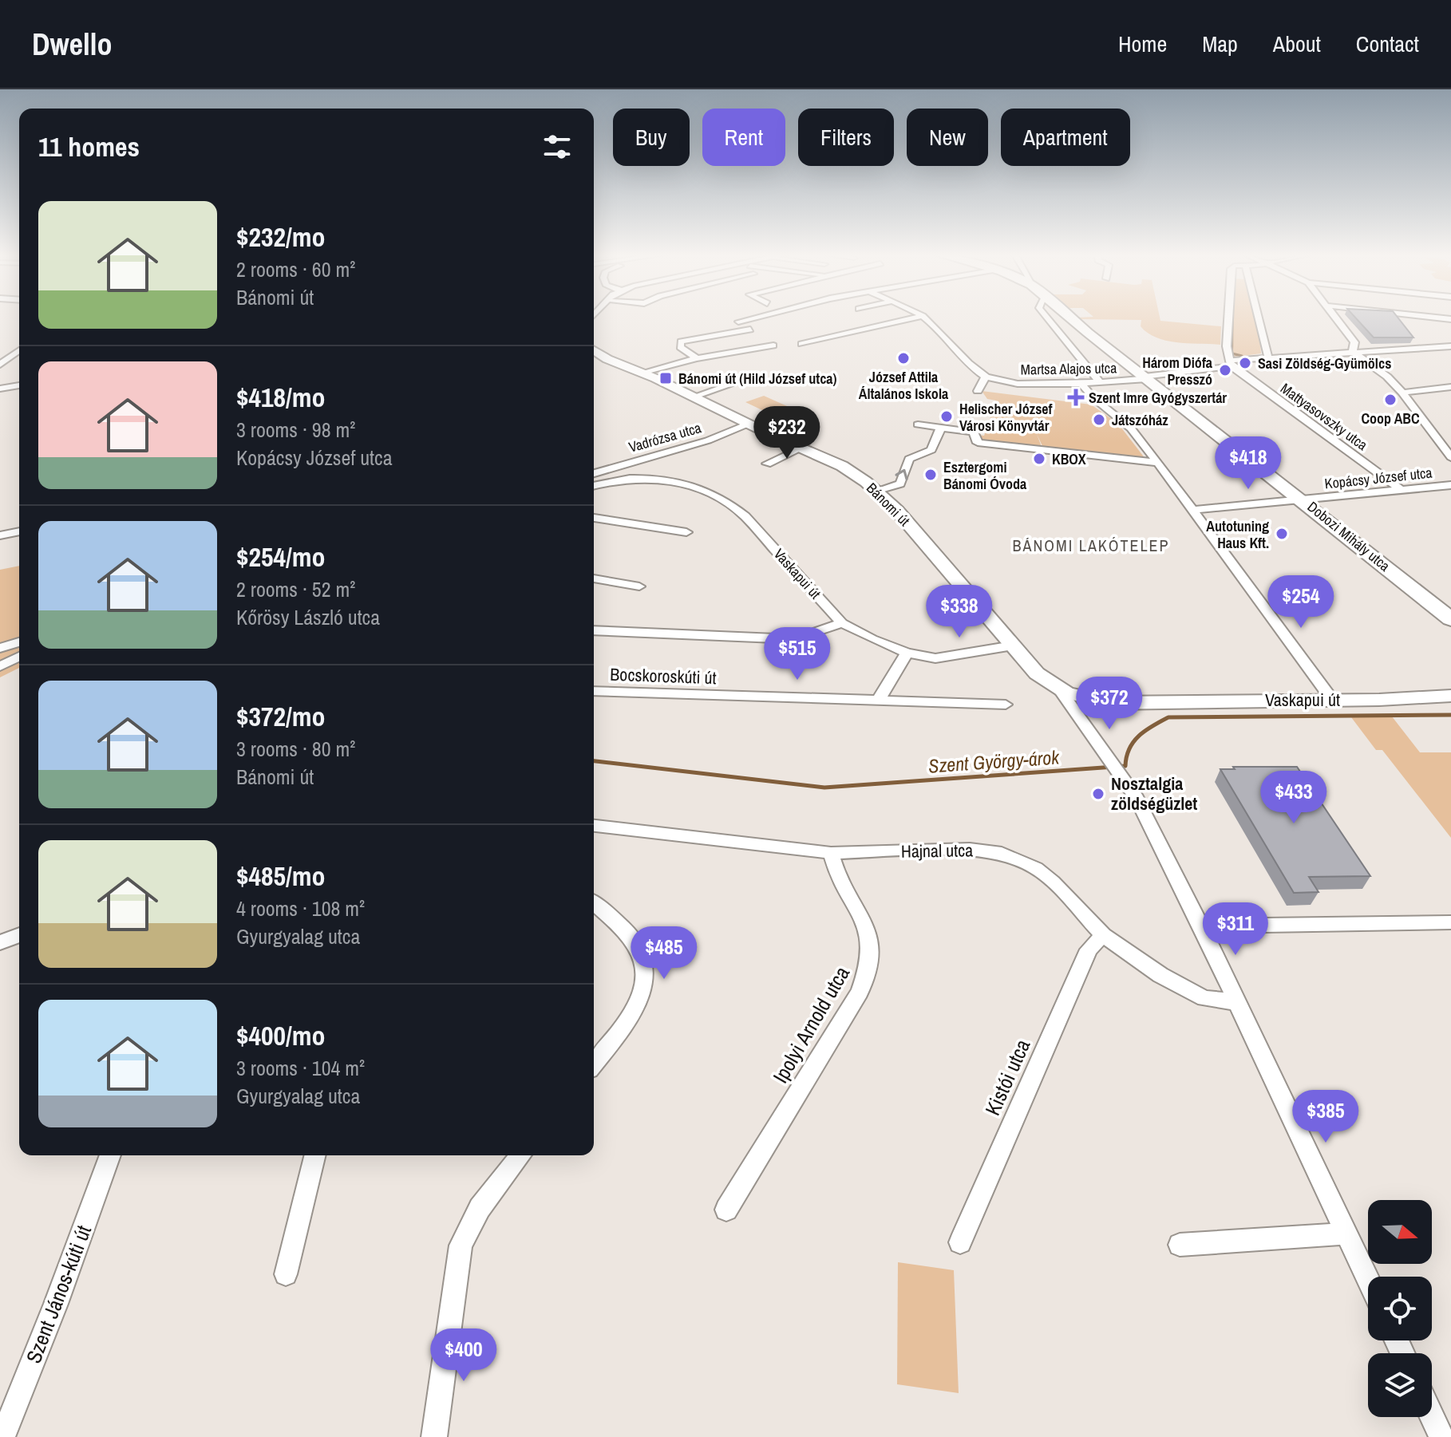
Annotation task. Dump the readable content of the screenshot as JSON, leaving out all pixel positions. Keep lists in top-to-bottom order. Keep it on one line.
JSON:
{"streets":{"main road":["Bánomi út","Dobozi Mihály utca","Vaskapui út"],"street":["Martsa Alajos utca","Mattyasovszky utca","Vadrózsa utca","Kopácsy József utca","Bocskoroskúti út","Hajnal utca","Ipolyi Arnold utca","Kistói utca","Szent János-kúti út"]},"crossings":[["Martsa Alajos utca","Mattyasovszky utca"],["Martsa Alajos utca","Dobozi Mihály utca"],["Mattyasovszky utca","Kopácsy József utca"],["Vadrózsa utca","Bánomi út"],["Kopácsy József utca","Dobozi Mihály utca"],["Bánomi út","Vaskapui út"],["Hajnal utca","Ipolyi Arnold utca"],["Hajnal utca","Kistói utca"]],"districts":["BÁNOMI LAKÓTELEP"],"water":["Szent György-árok"],"places":{"other":["József Attila Általános Iskola","Sasi Zöldség-Gyümölcs","Három Diófa Presszó","Coop ABC","Helischer József Városi Könyvtár","Játszóház","KBOX","Esztergomi Bánomi Óvoda","Autotuning Haus Kft.","Nosztalgia zöldségüzlet"],"transit":["Bánomi út (Hild József utca)"],"health":["Szent Imre Gyógyszertár"]},"north":"right","page":{"header":"Dwello","nav":["Home","Map","About","Contact"],"chip":["Buy","Rent","Filters","New","Apartment"],"heading":"11 homes","list":[{"name":"$232/mo","note":"2 rooms · 60 m² · Bánomi út"},{"name":"$418/mo","note":"3 rooms · 98 m² · Kopácsy József utca"},{"name":"$254/mo","note":"2 rooms · 52 m² · Kőrösy László utca"},{"name":"$372/mo","note":"3 rooms · 80 m² · Bánomi út"},{"name":"$485/mo","note":"4 rooms · 108 m² · Gyurgyalag utca"},{"name":"$400/mo","note":"3 rooms · 104 m² · Gyurgyalag utca"}],"price":["$232","$418","$254","$338","$515","$372","$433","$311","$485","$385","$400"]}}
